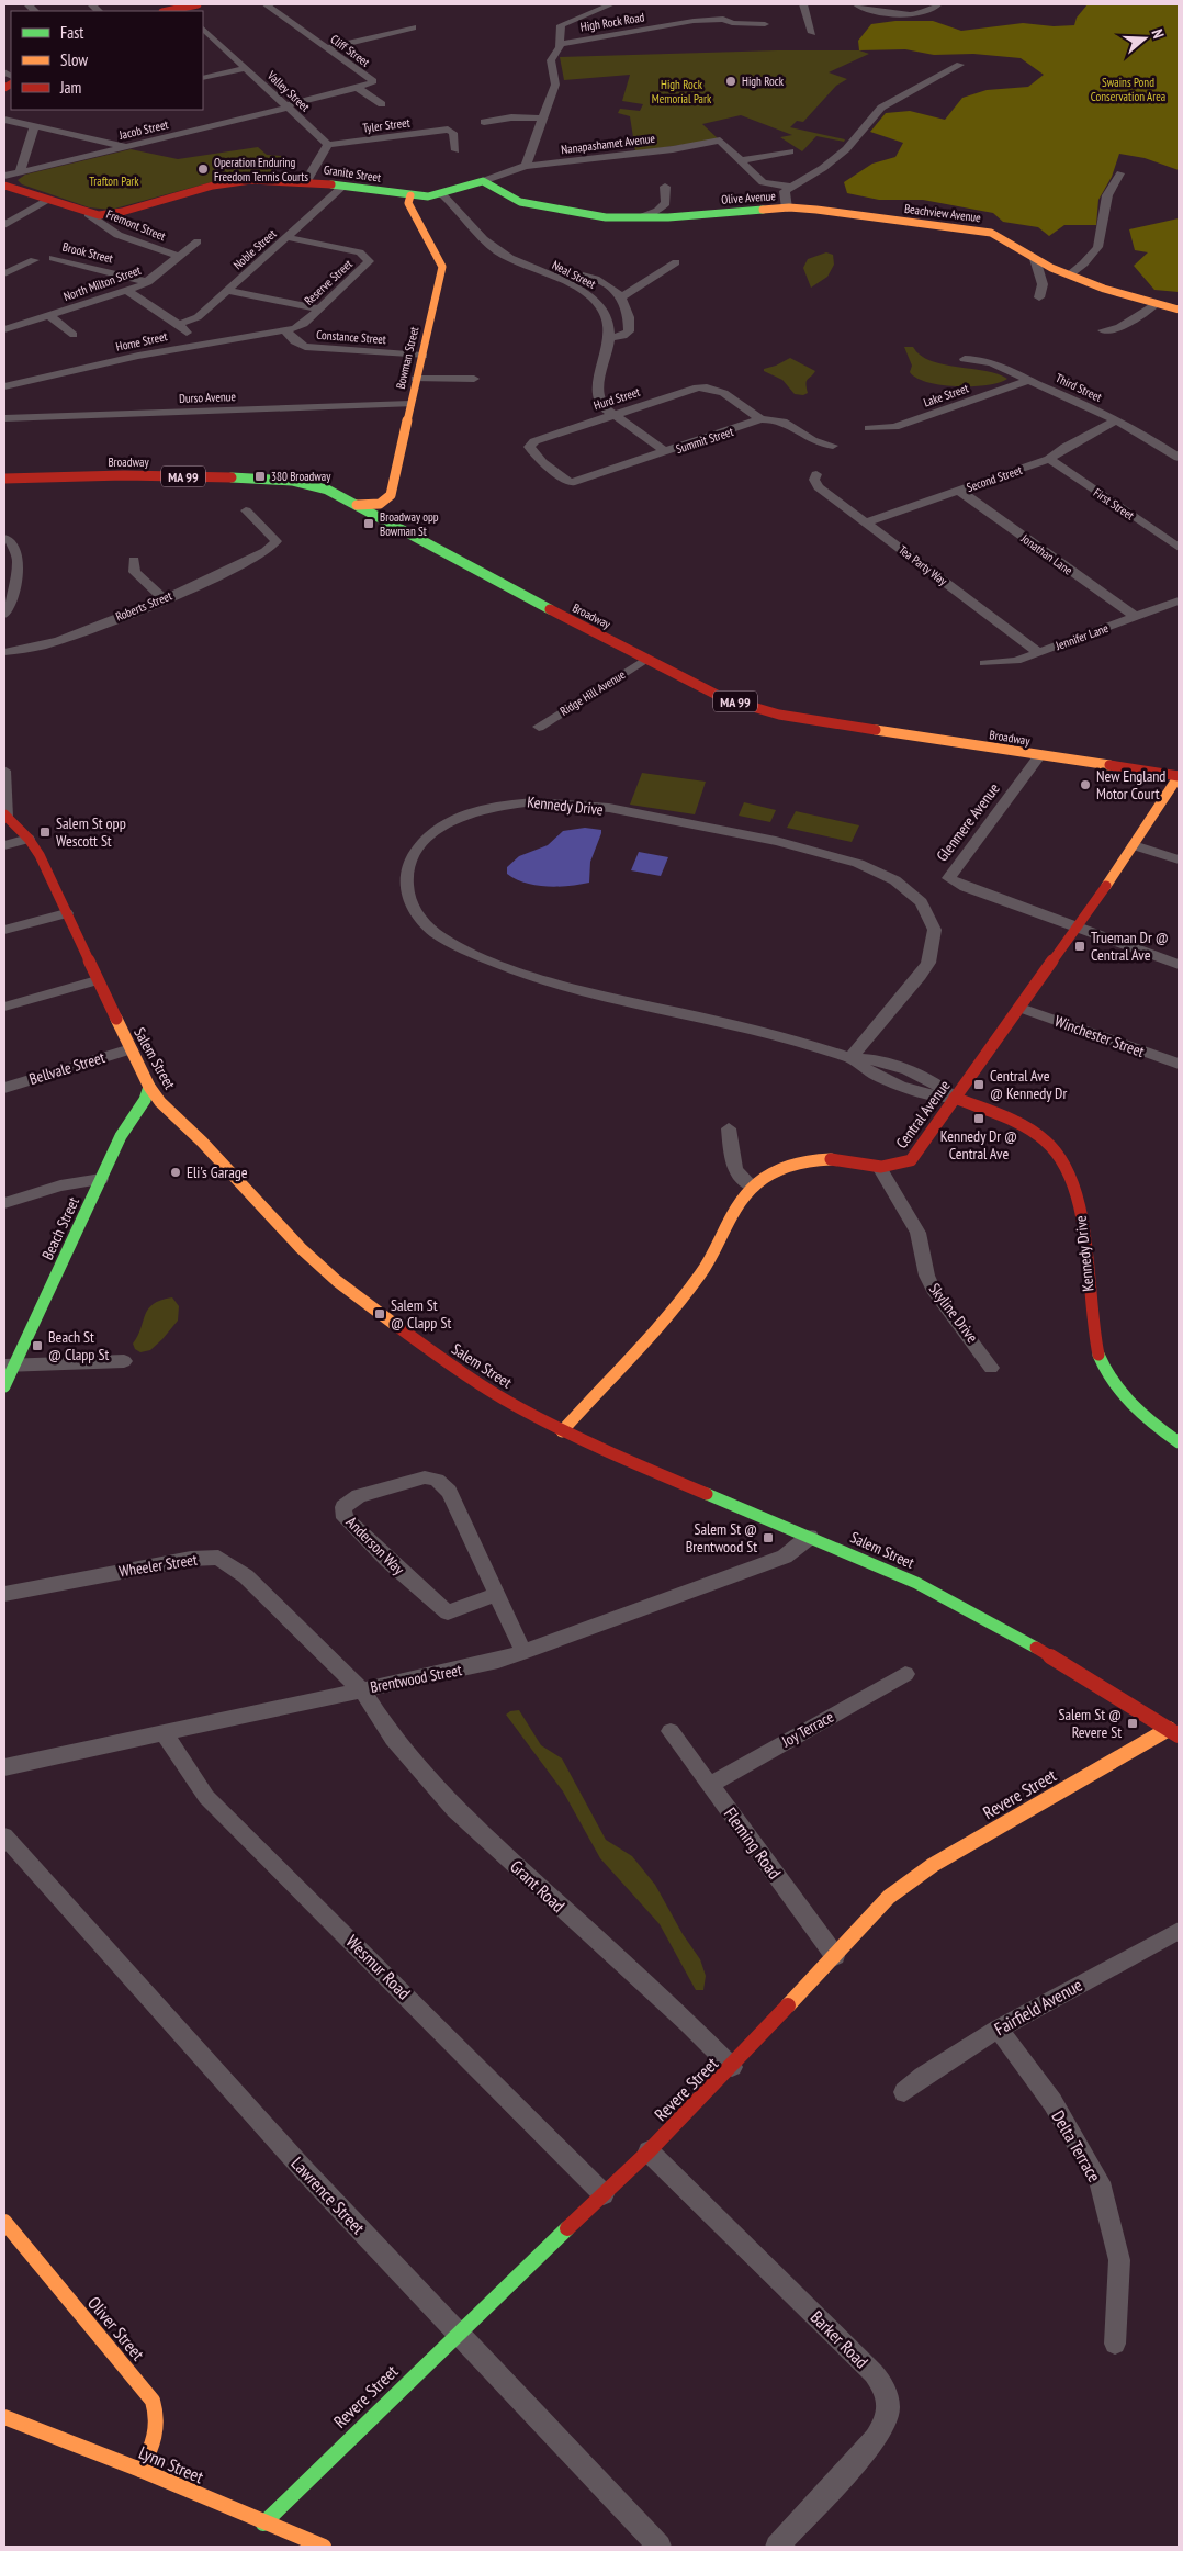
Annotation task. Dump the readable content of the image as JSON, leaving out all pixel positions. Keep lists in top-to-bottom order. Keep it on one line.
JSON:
{"streets":{"street":["High Rock Road","Cliff Street","Valley Street","Tyler Street","Jacob Street","Nanapashamet Avenue","Granite Street","Olive Avenue","Beachview Avenue","Fremont Street","Noble Street","Brook Street","Neal Street","Reserve Street","North Milton Street","Constance Street","Home Street","Bowman Street","Third Street","Lake Street","Durso Avenue","Hurd Street","Summit Street","Broadway","MA 99","Second Street","First Street","Jonathan Lane","Tea Party Way","Roberts Street","Jennifer Lane","Ridge Hill Avenue","Kennedy Drive","Glenmere Avenue","Winchester Street","Salem Street","Bellvale Street","Central Avenue","Beach Street","Skyline Drive","Anderson Way","Wheeler Street","Brentwood Street","Joy Terrace","Revere Street","Fleming Road","Grant Road","Wesmur Road","Fairfield Avenue","Delta Terrace","Lawrence Street","Oliver Street","Barker Road","Lynn Street"]},"crossings":[["Cliff Street","Valley Street"],["Cliff Street","Jacob Street"],["Valley Street","Tyler Street"],["Valley Street","Jacob Street"],["Nanapashamet Avenue","Granite Street"],["Nanapashamet Avenue","Olive Avenue"],["Granite Street","Olive Avenue"],["Granite Street","Fremont Street"],["Granite Street","Noble Street"],["Granite Street","Neal Street"],["Granite Street","Bowman Street"],["Olive Avenue","Beachview Avenue"],["Fremont Street","North Milton Street"],["Noble Street","Reserve Street"],["Brook Street","North Milton Street"],["Neal Street","Hurd Street"],["Neal Street","Summit Street"],["Reserve Street","Constance Street"],["Reserve Street","Home Street"],["Constance Street","Home Street"],["Constance Street","Bowman Street"],["Bowman Street","Durso Avenue"],["Bowman Street","Broadway"],["Third Street","Lake Street"],["Third Street","Second Street"],["Hurd Street","Summit Street"],["Broadway","Ridge Hill Avenue"],["Broadway","Glenmere Avenue"],["Broadway","Central Avenue"],["Second Street","First Street"],["Second Street","Jonathan Lane"],["Second Street","Tea Party Way"],["Jonathan Lane","Jennifer Lane"],["Tea Party Way","Jennifer Lane"],["Kennedy Drive","Central Avenue"],["Glenmere Avenue","Central Avenue"],["Winchester Street","Central Avenue"],["Salem Street","Bellvale Street"],["Salem Street","Central Avenue"],["Salem Street","Beach Street"],["Salem Street","Brentwood Street"],["Salem Street","Revere Street"],["Central Avenue","Skyline Drive"],["Anderson Way","Brentwood Street"],["Wheeler Street","Brentwood Street"],["Wheeler Street","Grant Road"],["Brentwood Street","Grant Road"],["Brentwood Street","Wesmur Road"],["Joy Terrace","Fleming Road"],["Revere Street","Fleming Road"],["Revere Street","Grant Road"],["Revere Street","Wesmur Road"],["Revere Street","Lawrence Street"],["Revere Street","Barker Road"],["Revere Street","Lynn Street"],["Fairfield Avenue","Delta Terrace"],["Oliver Street","Lynn Street"]],"parks":["Swains Pond Conservation Area","High Rock Memorial Park","Trafton Park"],"places":{"other":["High Rock","Operation Enduring Freedom Tennis Courts","New England Motor Court","Eli's Garage"],"transit":["380 Broadway","Broadway opp Bowman St","Salem St opp Wescott St","Trueman Dr @ Central Ave","Central Ave @ Kennedy Dr","Kennedy Dr @ Central Ave","Salem St @ Clapp St","Beach St @ Clapp St","Salem St @ Brentwood St","Salem St @ Revere St"]},"legend":["Fast","Slow","Jam"],"north":"right"}
